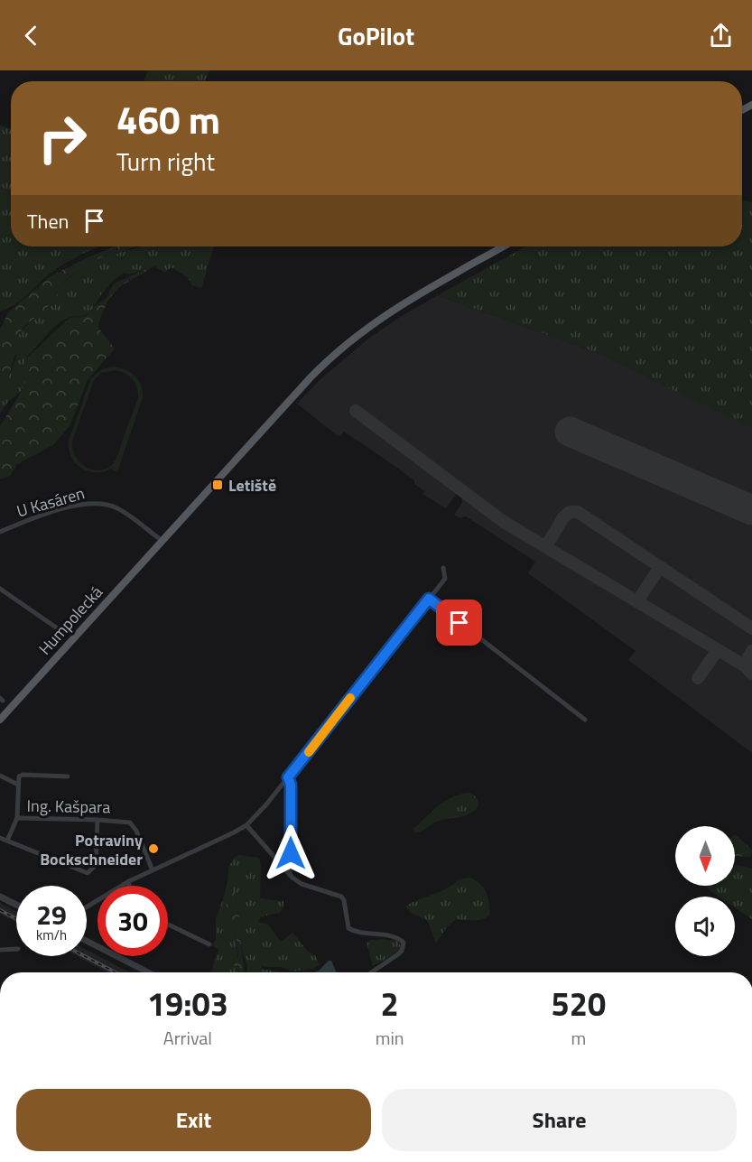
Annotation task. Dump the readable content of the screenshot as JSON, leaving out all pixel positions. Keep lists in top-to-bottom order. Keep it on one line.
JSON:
{"streets":{"main road":["Humpolecká"],"street":["U Kasáren","Ing. Kašpara"]},"crossings":[["U Kasáren","Humpolecká"]],"places":{"transit":["Letiště"],"other":["Potraviny Bockschneider"]},"north":"bottom","page":{"header":"GoPilot","turn":["460 m","Turn right"],"then":"Then","speed":"29 km/h","limit":"30","eta":["19:03","Arrival","2","min","520","m"],"buttons":["Exit","Share"]}}
